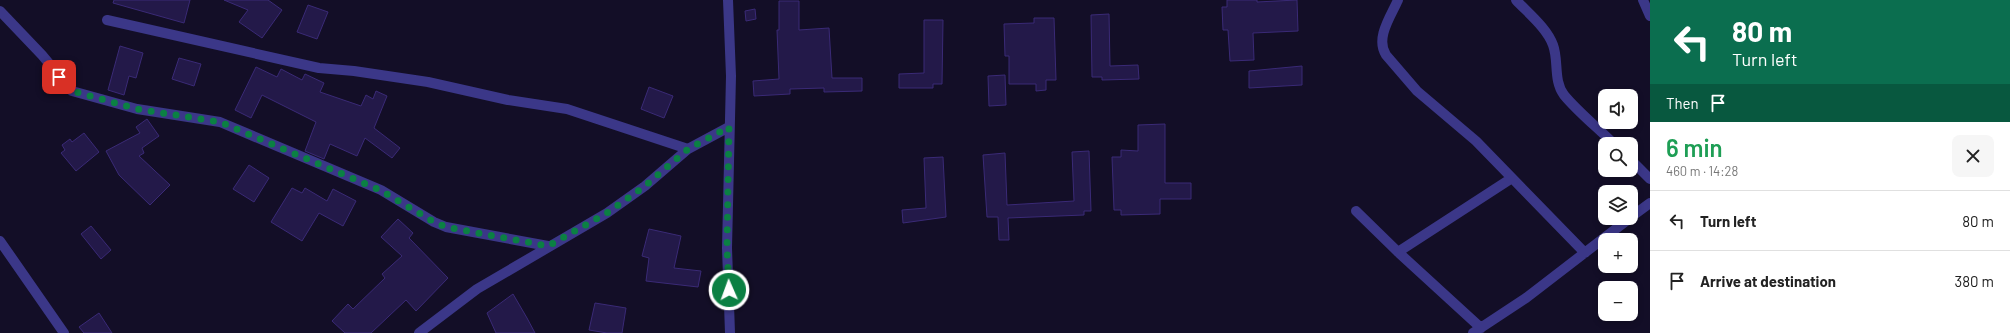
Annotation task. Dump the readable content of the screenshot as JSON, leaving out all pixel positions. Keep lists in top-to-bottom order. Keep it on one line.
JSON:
{"page":{"turn":["80 m","Turn left"],"then":"Then","map_buttons":["+","−"],"heading":["6 min","460 m · 14:28"],"list":[{"name":"Turn left","value":"80 m"},{"name":"Arrive at destination","value":"380 m"}]}}
